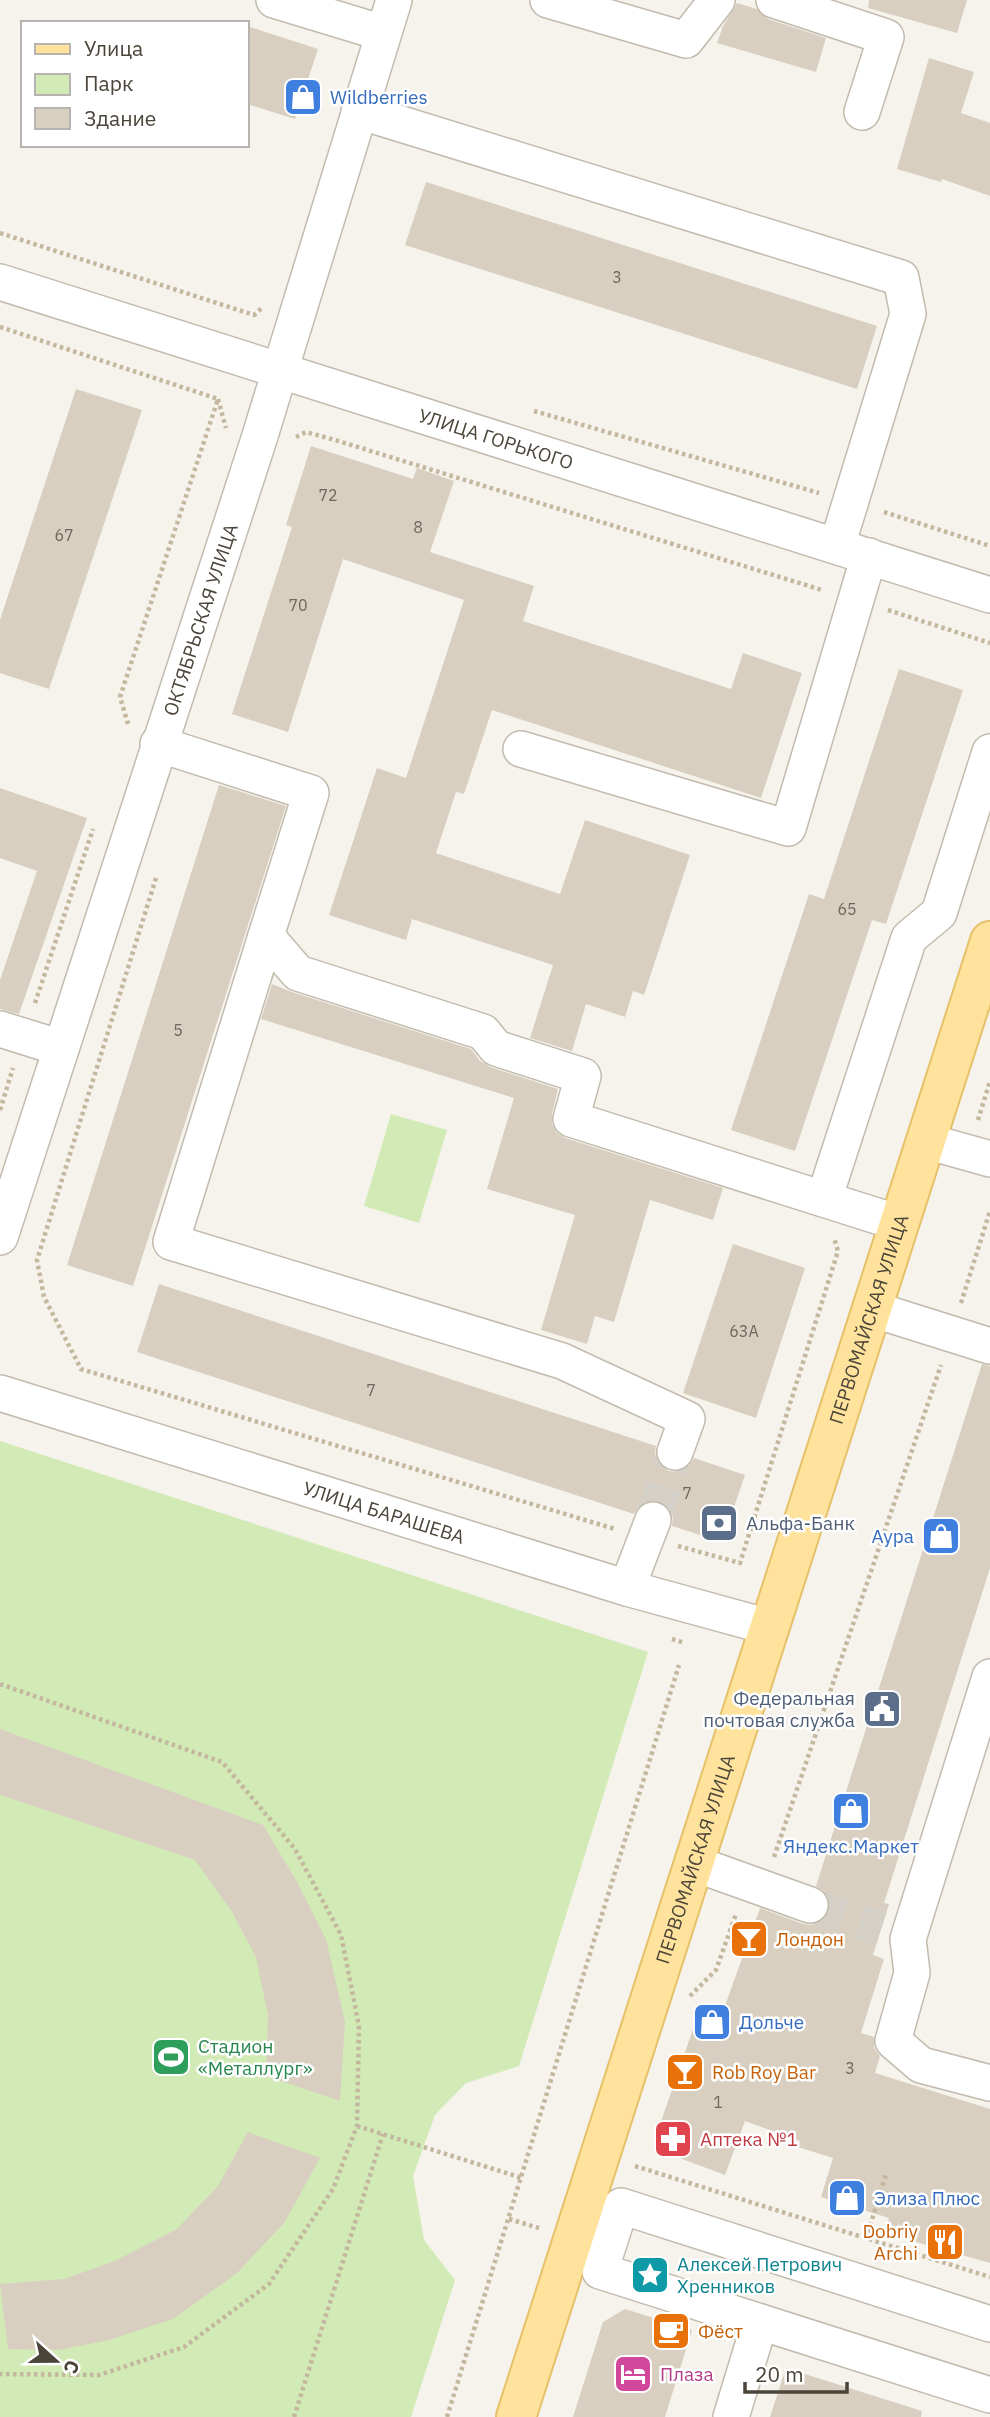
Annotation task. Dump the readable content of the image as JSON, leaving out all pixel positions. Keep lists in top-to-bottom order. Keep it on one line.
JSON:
{"streets":{"main road":["ПЕРВОМАЙСКАЯ УЛИЦА"],"street":["УЛИЦА ГОРЬКОГО","ОКТЯБРЬСКАЯ УЛИЦА","УЛИЦА БАРАШЕВА"]},"crossings":[["УЛИЦА ГОРЬКОГО","ОКТЯБРЬСКАЯ УЛИЦА"],["ПЕРВОМАЙСКАЯ УЛИЦА","УЛИЦА БАРАШЕВА"]],"places":{"shop":["Wildberries","Аура","Яндекс.Маркет","Дольче","Элиза Плюс"],"bank":["Альфа-Банк"],"public building":["Федеральная почтовая служба"],"bar":["Лондон","Rob Roy Bar"],"sports":["Стадион «Металлург»"],"pharmacy":["Аптека №1"],"restaurant":["Dobriy Archi"],"place":["Алексей Петрович Хренников"],"cafe":["Фёст"],"hotel":["Плаза"]},"house_numbers":["3","72","8","67","70","65","5","63А","7","7","3","1"],"legend":["Улица","Парк","Здание"],"scale_bar":"20 m","north":"right"}
